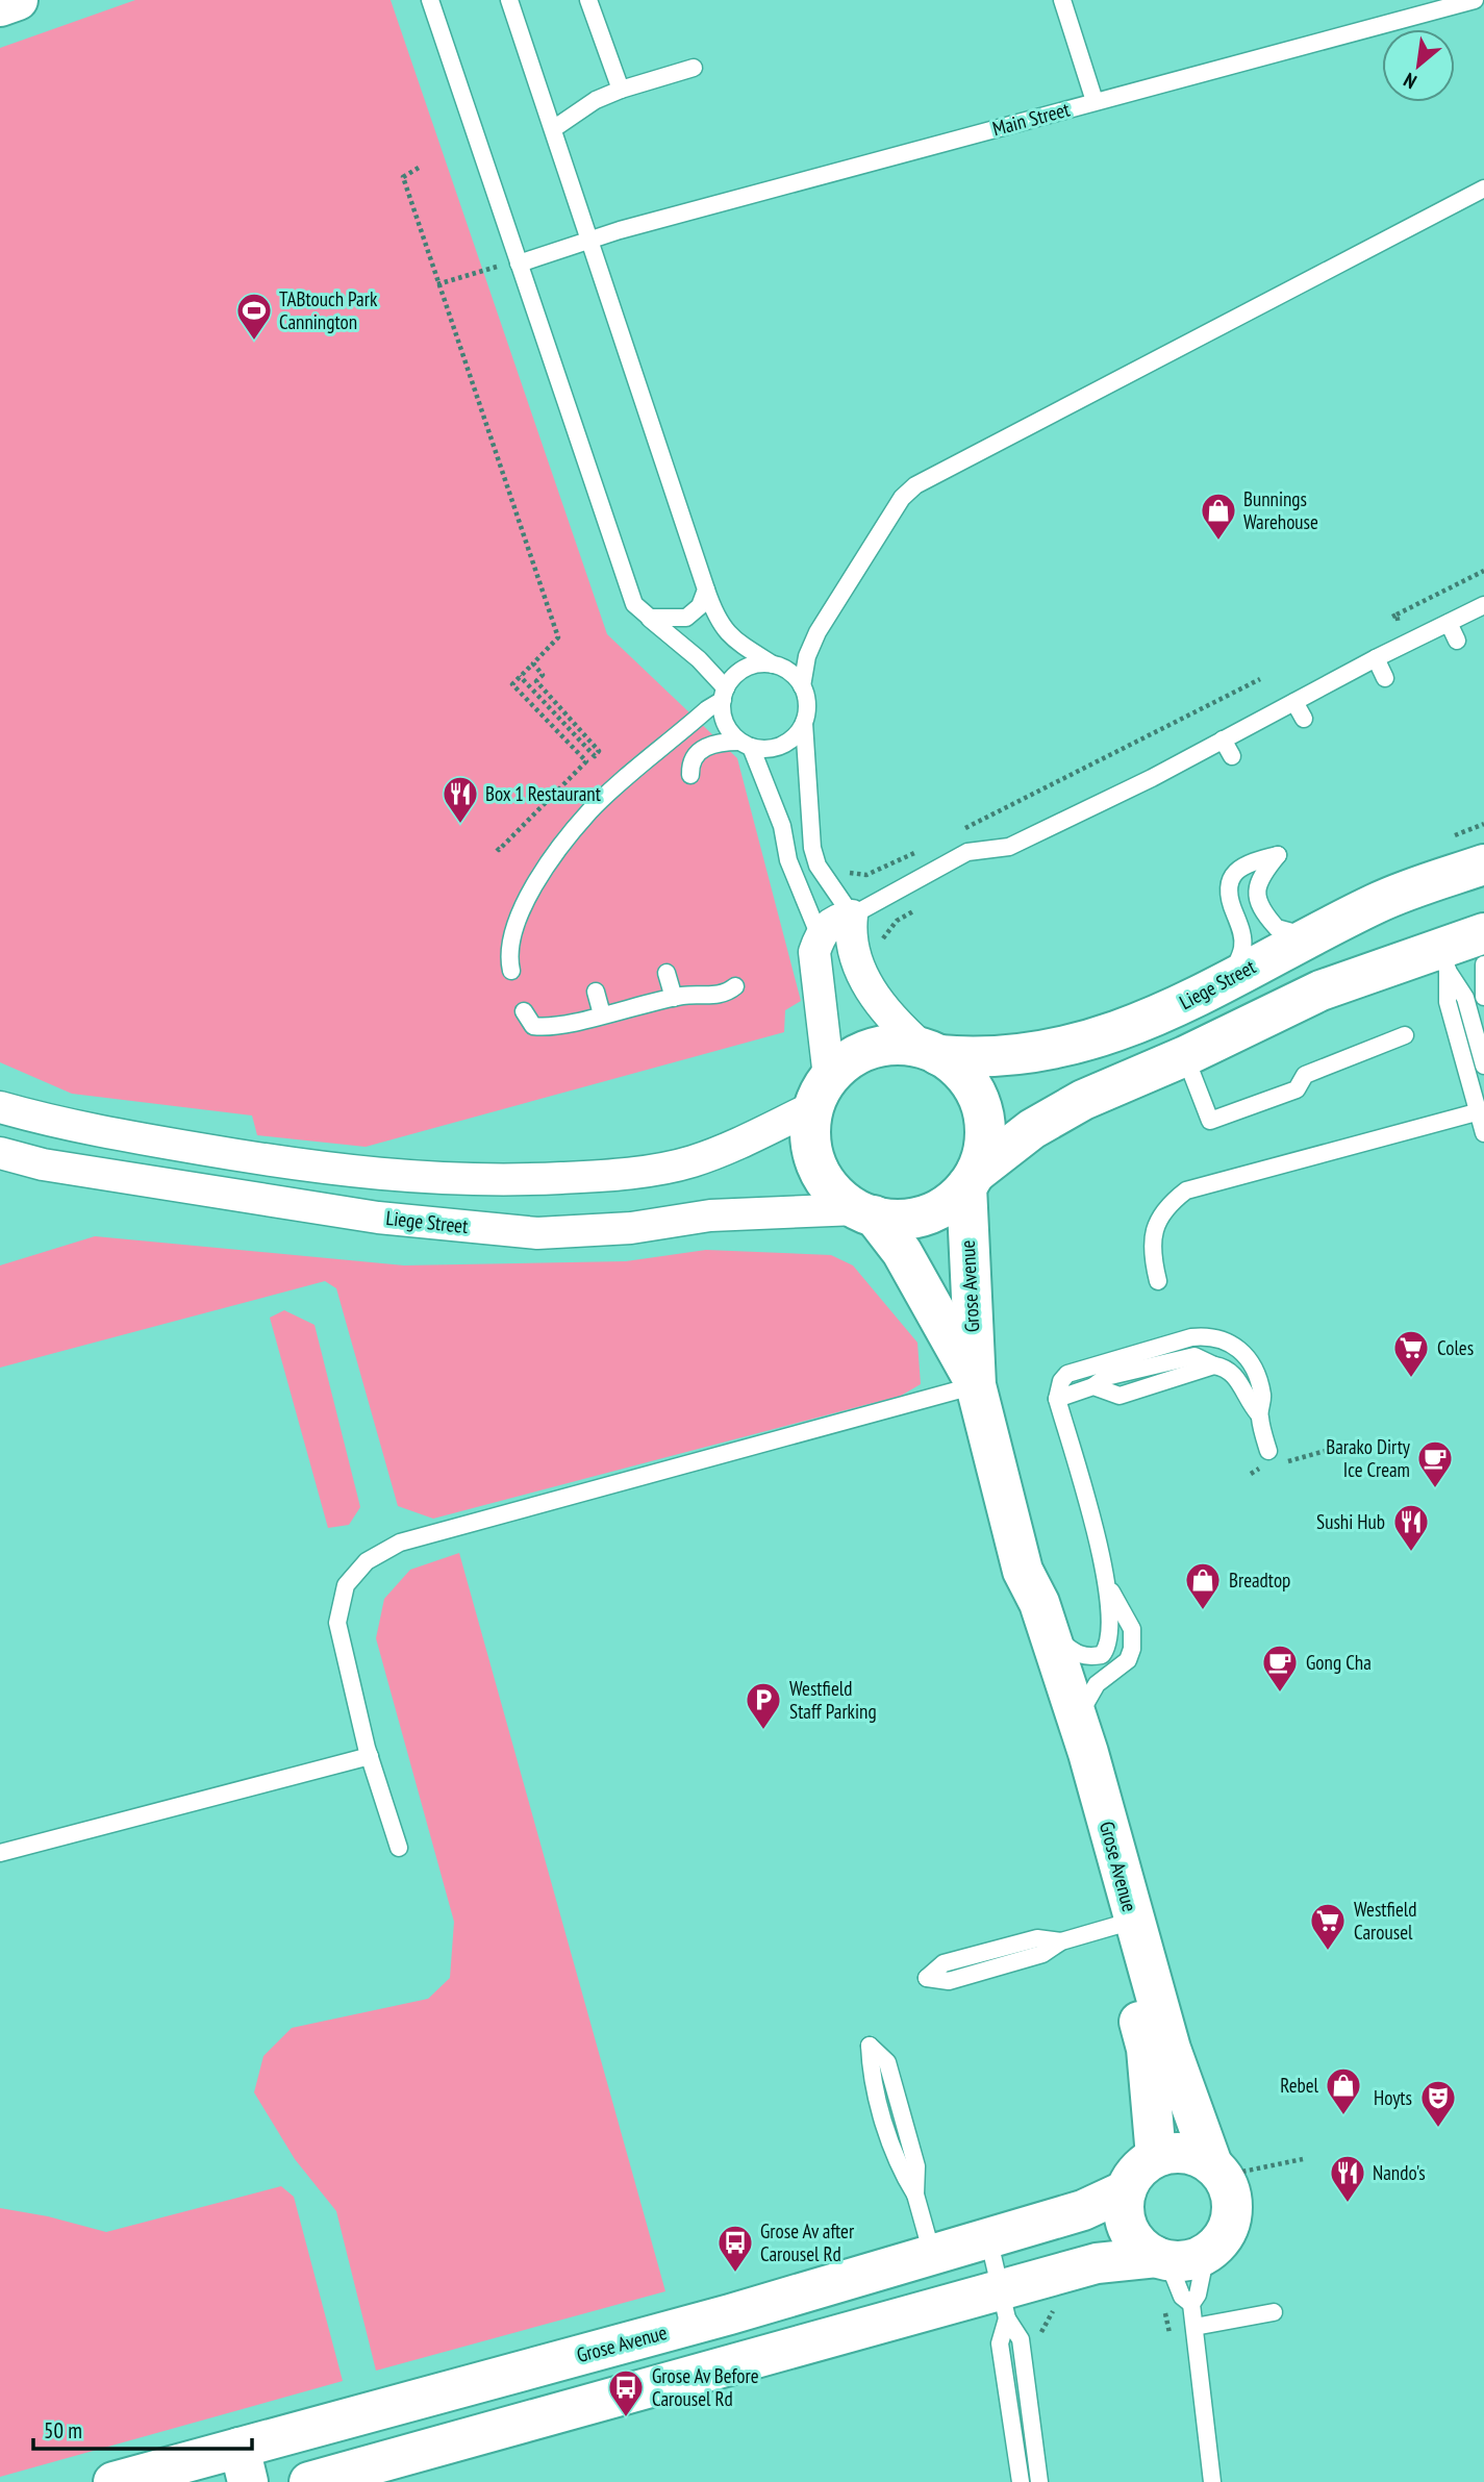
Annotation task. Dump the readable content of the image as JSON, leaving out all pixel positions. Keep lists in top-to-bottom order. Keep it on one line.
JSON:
{"streets":{"street":["Liege Street","Grose Avenue"],"lane":["Main Street"]},"crossings":[["Liege Street","Grose Avenue"]],"places":{"sports":["TABtouch Park Cannington"],"shop":["Bunnings Warehouse","Breadtop","Rebel"],"restaurant":["Box 1 Restaurant","Sushi Hub","Nando's"],"supermarket":["Coles","Westfield Carousel"],"cafe":["Barako Dirty Ice Cream","Gong Cha"],"parking":["Westfield Staff Parking"],"theatre":["Hoyts"],"bus stop":["Grose Av after Carousel Rd","Grose Av Before Carousel Rd"]},"scale_bar":"50 m","north":"bottom left"}
